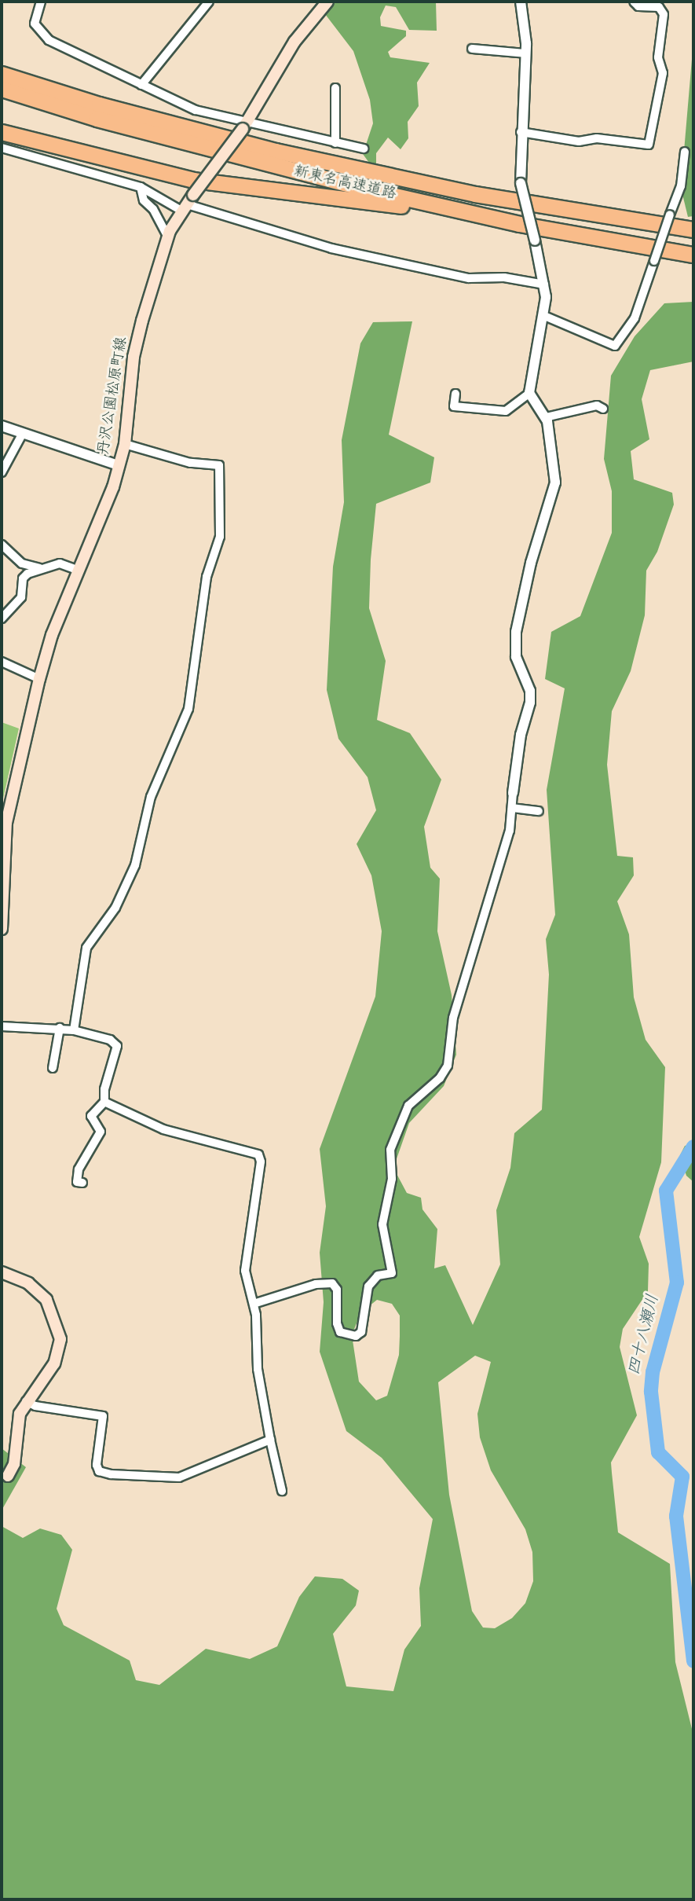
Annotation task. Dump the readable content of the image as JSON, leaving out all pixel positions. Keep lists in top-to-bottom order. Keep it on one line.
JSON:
{"streets":{"highway":["新東名高速道路"],"main road":["丹沢公園松原町線"]},"water":["四十八瀬川"]}
